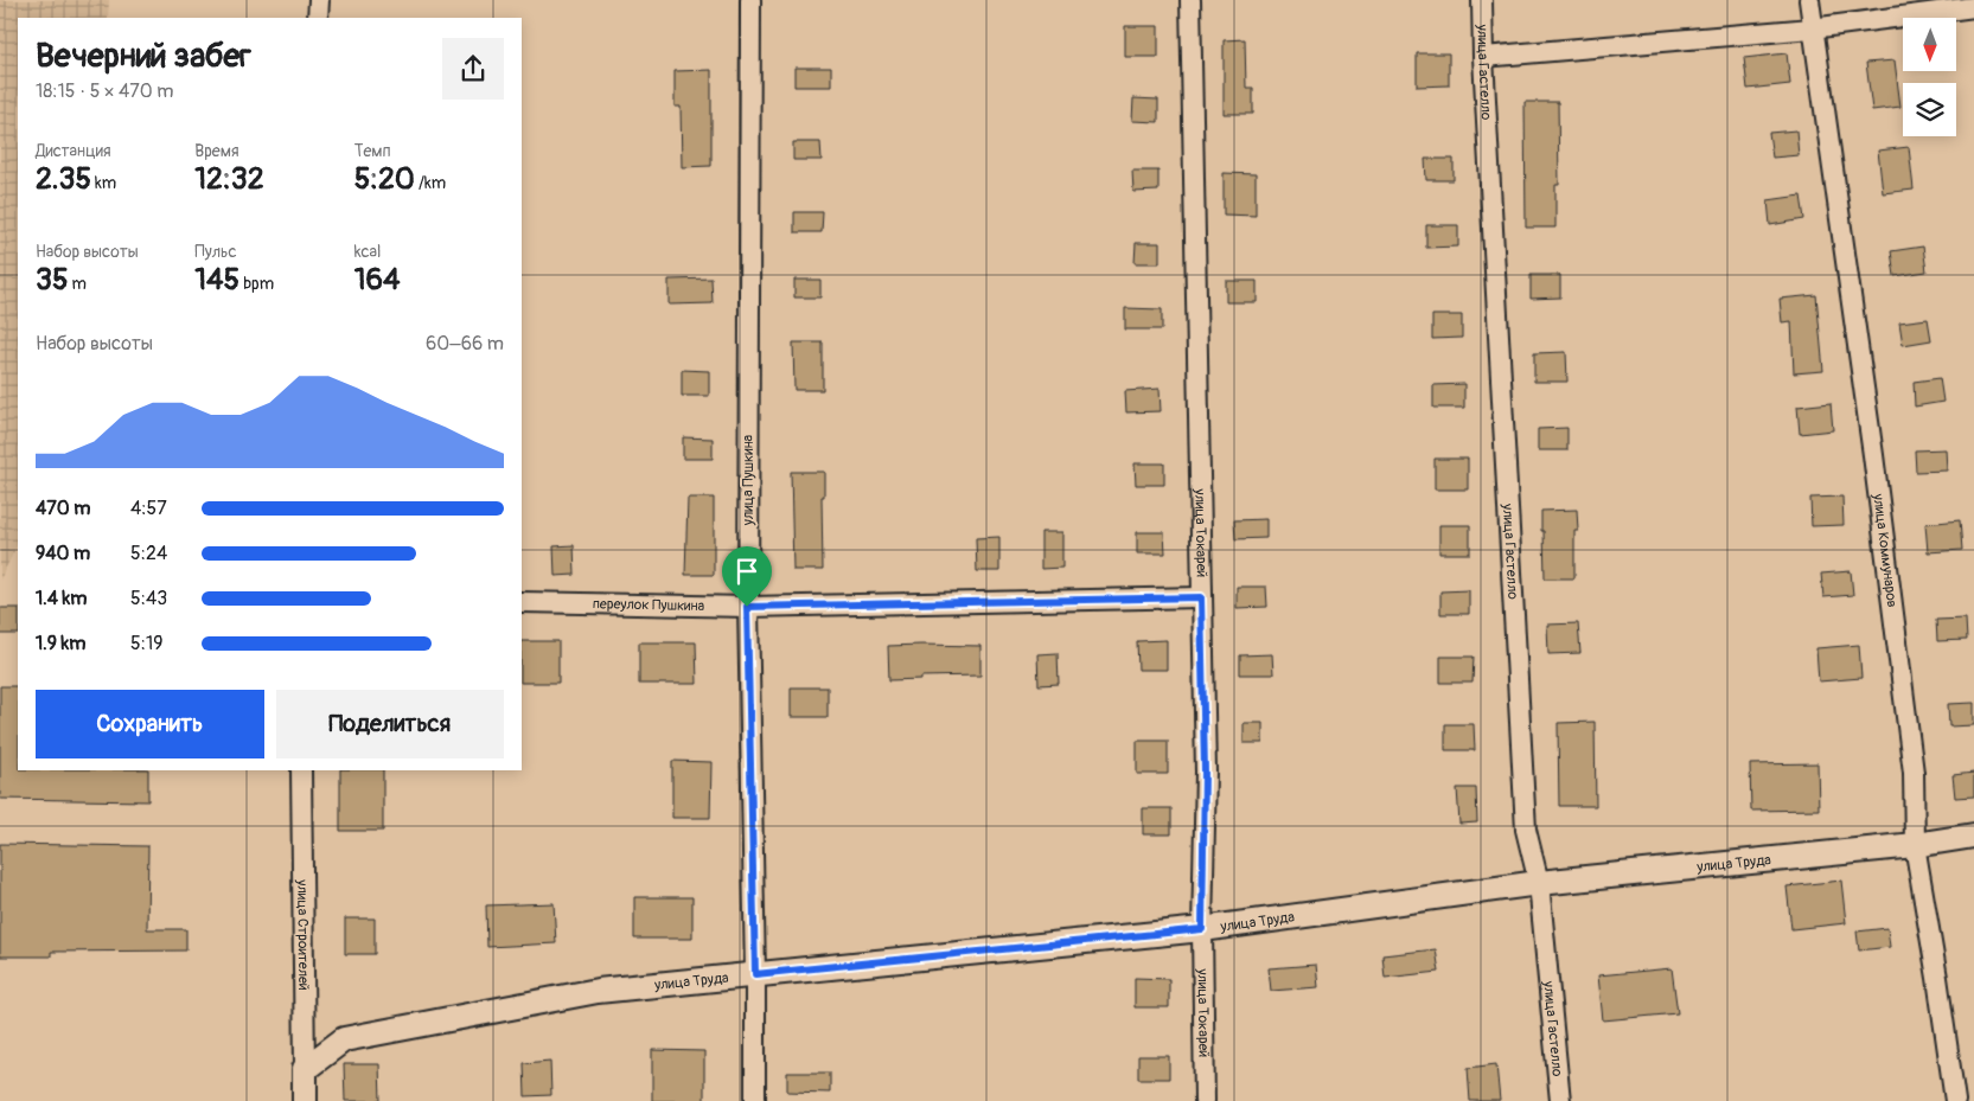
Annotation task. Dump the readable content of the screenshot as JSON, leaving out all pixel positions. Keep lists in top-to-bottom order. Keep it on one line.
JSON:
{"streets":{"street":["улица Гастелло","улица Пушкина","улица Токарей","улица Коммунаров","переулок Пушкина","улица Труда","улица Строителей"]},"crossings":[["улица Гастелло","улица Труда"],["улица Пушкина","переулок Пушкина"],["улица Пушкина","улица Труда"],["улица Токарей","переулок Пушкина"],["улица Токарей","улица Труда"],["улица Коммунаров","улица Труда"],["улица Труда","улица Строителей"]],"north":"bottom","page":{"heading":["Вечерний забег","18:15 · 5 × 470 m"],"stats":[["Дистанция","2.35 km"],["Время","12:32"],["Темп","5:20 /km"],["Набор высоты","35 m"],["Пульс","145 bpm"],["kcal","164"]],"chart":["Набор высоты","60–66 m"],"list":[{"name":"470 m","note":"4:57"},{"name":"940 m","note":"5:24"},{"name":"1.4 km","note":"5:43"},{"name":"1.9 km","note":"5:19"}],"buttons":["Сохранить","Поделиться"]}}
